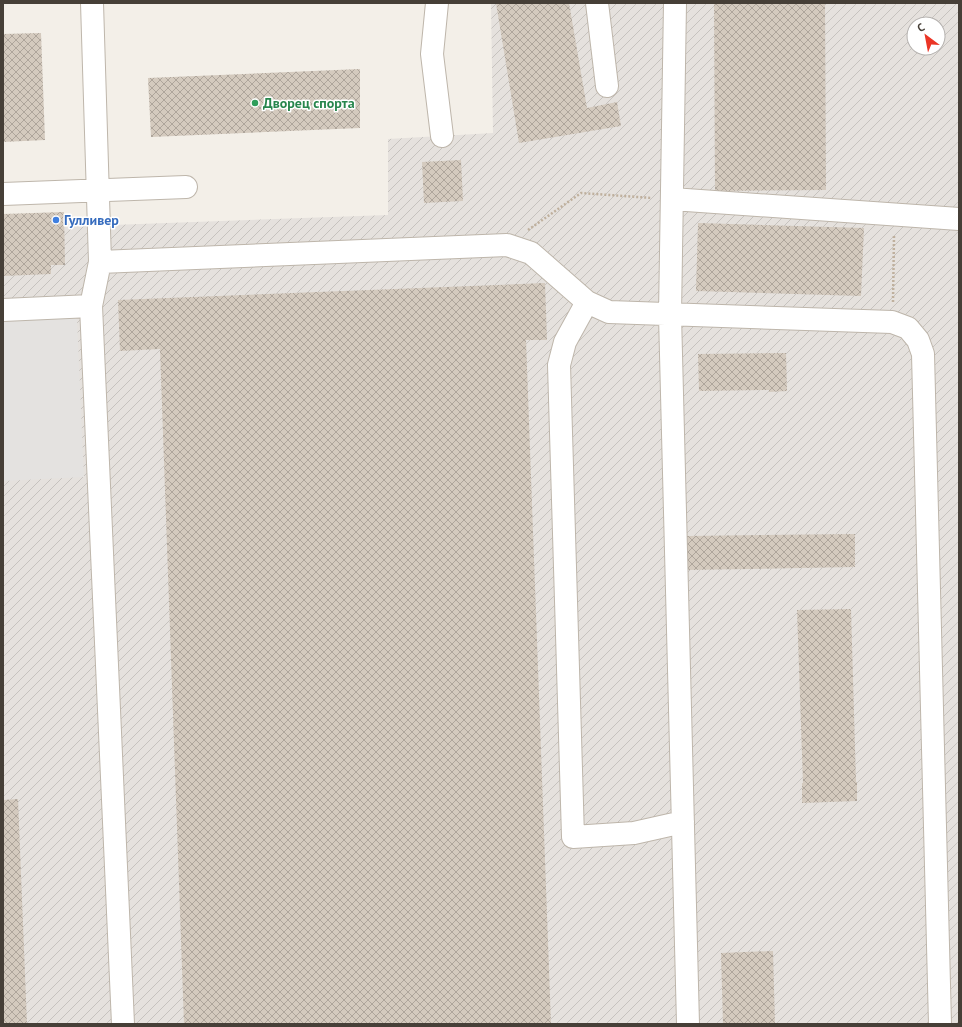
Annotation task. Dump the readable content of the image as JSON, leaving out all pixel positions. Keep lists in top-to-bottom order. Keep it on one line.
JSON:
{"places":["Дворец спорта","Гулливер"],"north":"top left"}
